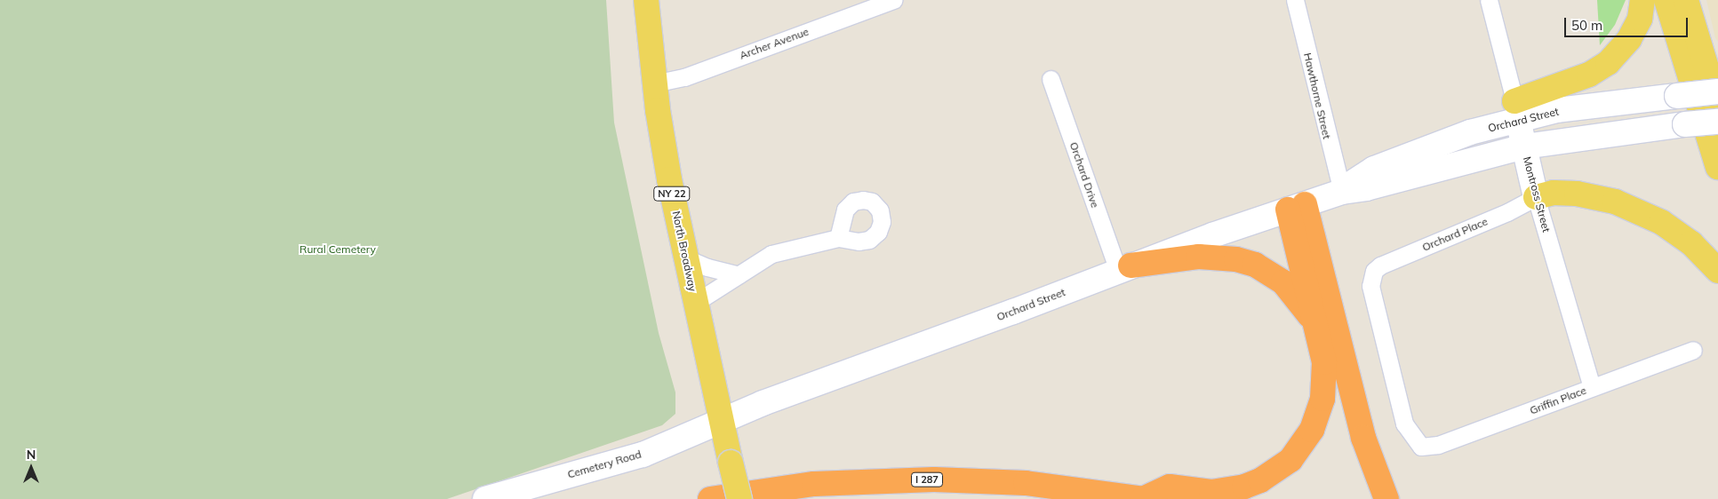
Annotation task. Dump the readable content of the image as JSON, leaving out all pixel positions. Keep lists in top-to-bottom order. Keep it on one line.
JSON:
{"streets":{"highway":["I 287"],"main road":["NY 22","North Broadway"],"street":["Archer Avenue","Hawthorne Street","Orchard Street","Orchard Drive","Montross Street","Orchard Place","Griffin Place","Cemetery Road"]},"crossings":[["Archer Avenue","North Broadway"],["Hawthorne Street","Orchard Street"],["Orchard Street","Orchard Drive"],["Orchard Street","Montross Street"],["Orchard Street","North Broadway"],["Orchard Street","Cemetery Road"],["Montross Street","Orchard Place"],["Montross Street","Griffin Place"],["Orchard Place","Griffin Place"],["North Broadway","Cemetery Road"]],"parks":["Rural Cemetery"],"scale_bar":"50 m","north":"top"}
